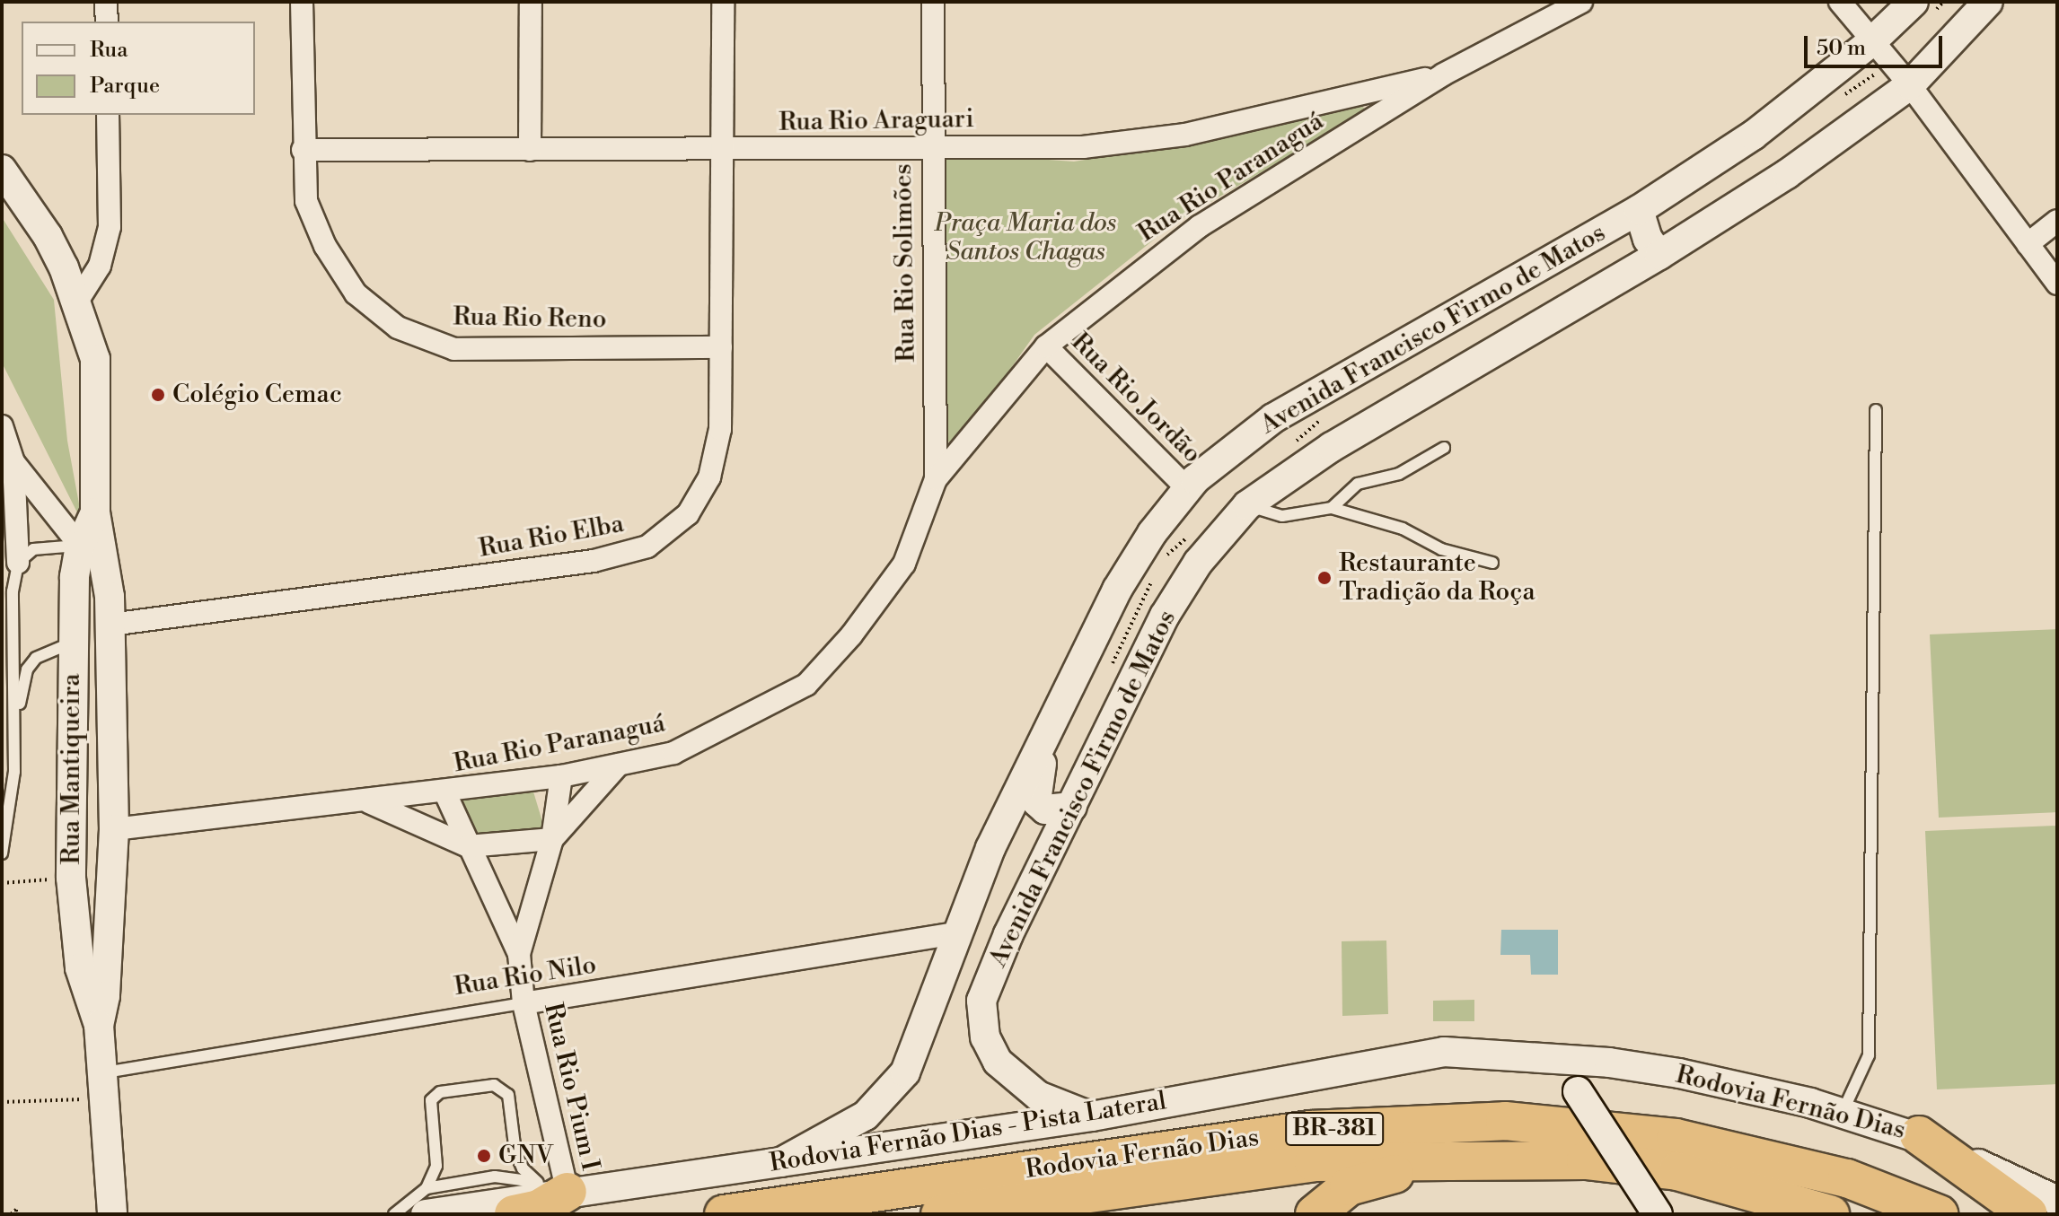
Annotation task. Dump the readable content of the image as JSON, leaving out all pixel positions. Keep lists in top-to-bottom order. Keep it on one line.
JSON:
{"streets":{"highway":["Rodovia Fernão Dias","BR-381"],"street":["Rua Rio Araguari","Rua Rio Paranaguá","Rua Rio Solimões","Rua Rio Reno","Avenida Francisco Firmo de Matos","Rua Rio Jordão","Rua Rio Elba","Rua Mantiqueira","Rua Rio Nilo","Rua Rio Pium I","Rodovia Fernão Dias - Pista Lateral"]},"crossings":[["Rua Rio Araguari","Rua Rio Paranaguá"],["Rua Rio Araguari","Rua Rio Solimões"],["Rua Rio Araguari","Rua Rio Reno"],["Rua Rio Araguari","Rua Rio Elba"],["Rua Rio Paranaguá","Rua Rio Solimões"],["Rua Rio Paranaguá","Rua Rio Jordão"],["Rua Rio Paranaguá","Rua Mantiqueira"],["Rua Rio Paranaguá","Rua Rio Pium I"],["Rua Rio Reno","Rua Rio Elba"],["Avenida Francisco Firmo de Matos","Rua Rio Jordão"],["Avenida Francisco Firmo de Matos","Rua Rio Nilo"],["Avenida Francisco Firmo de Matos","Rodovia Fernão Dias - Pista Lateral"],["Rua Rio Elba","Rua Mantiqueira"],["Rua Mantiqueira","Rua Rio Nilo"],["Rua Rio Nilo","Rua Rio Pium I"],["Rua Rio Pium I","Rodovia Fernão Dias - Pista Lateral"],["Rodovia Fernão Dias","Rodovia Fernão Dias - Pista Lateral"]],"parks":["Praça Maria dos Santos Chagas"],"places":["Colégio Cemac","Restaurante Tradição da Roça","GNV"],"legend":["Rua","Parque"],"scale_bar":"50 m"}
